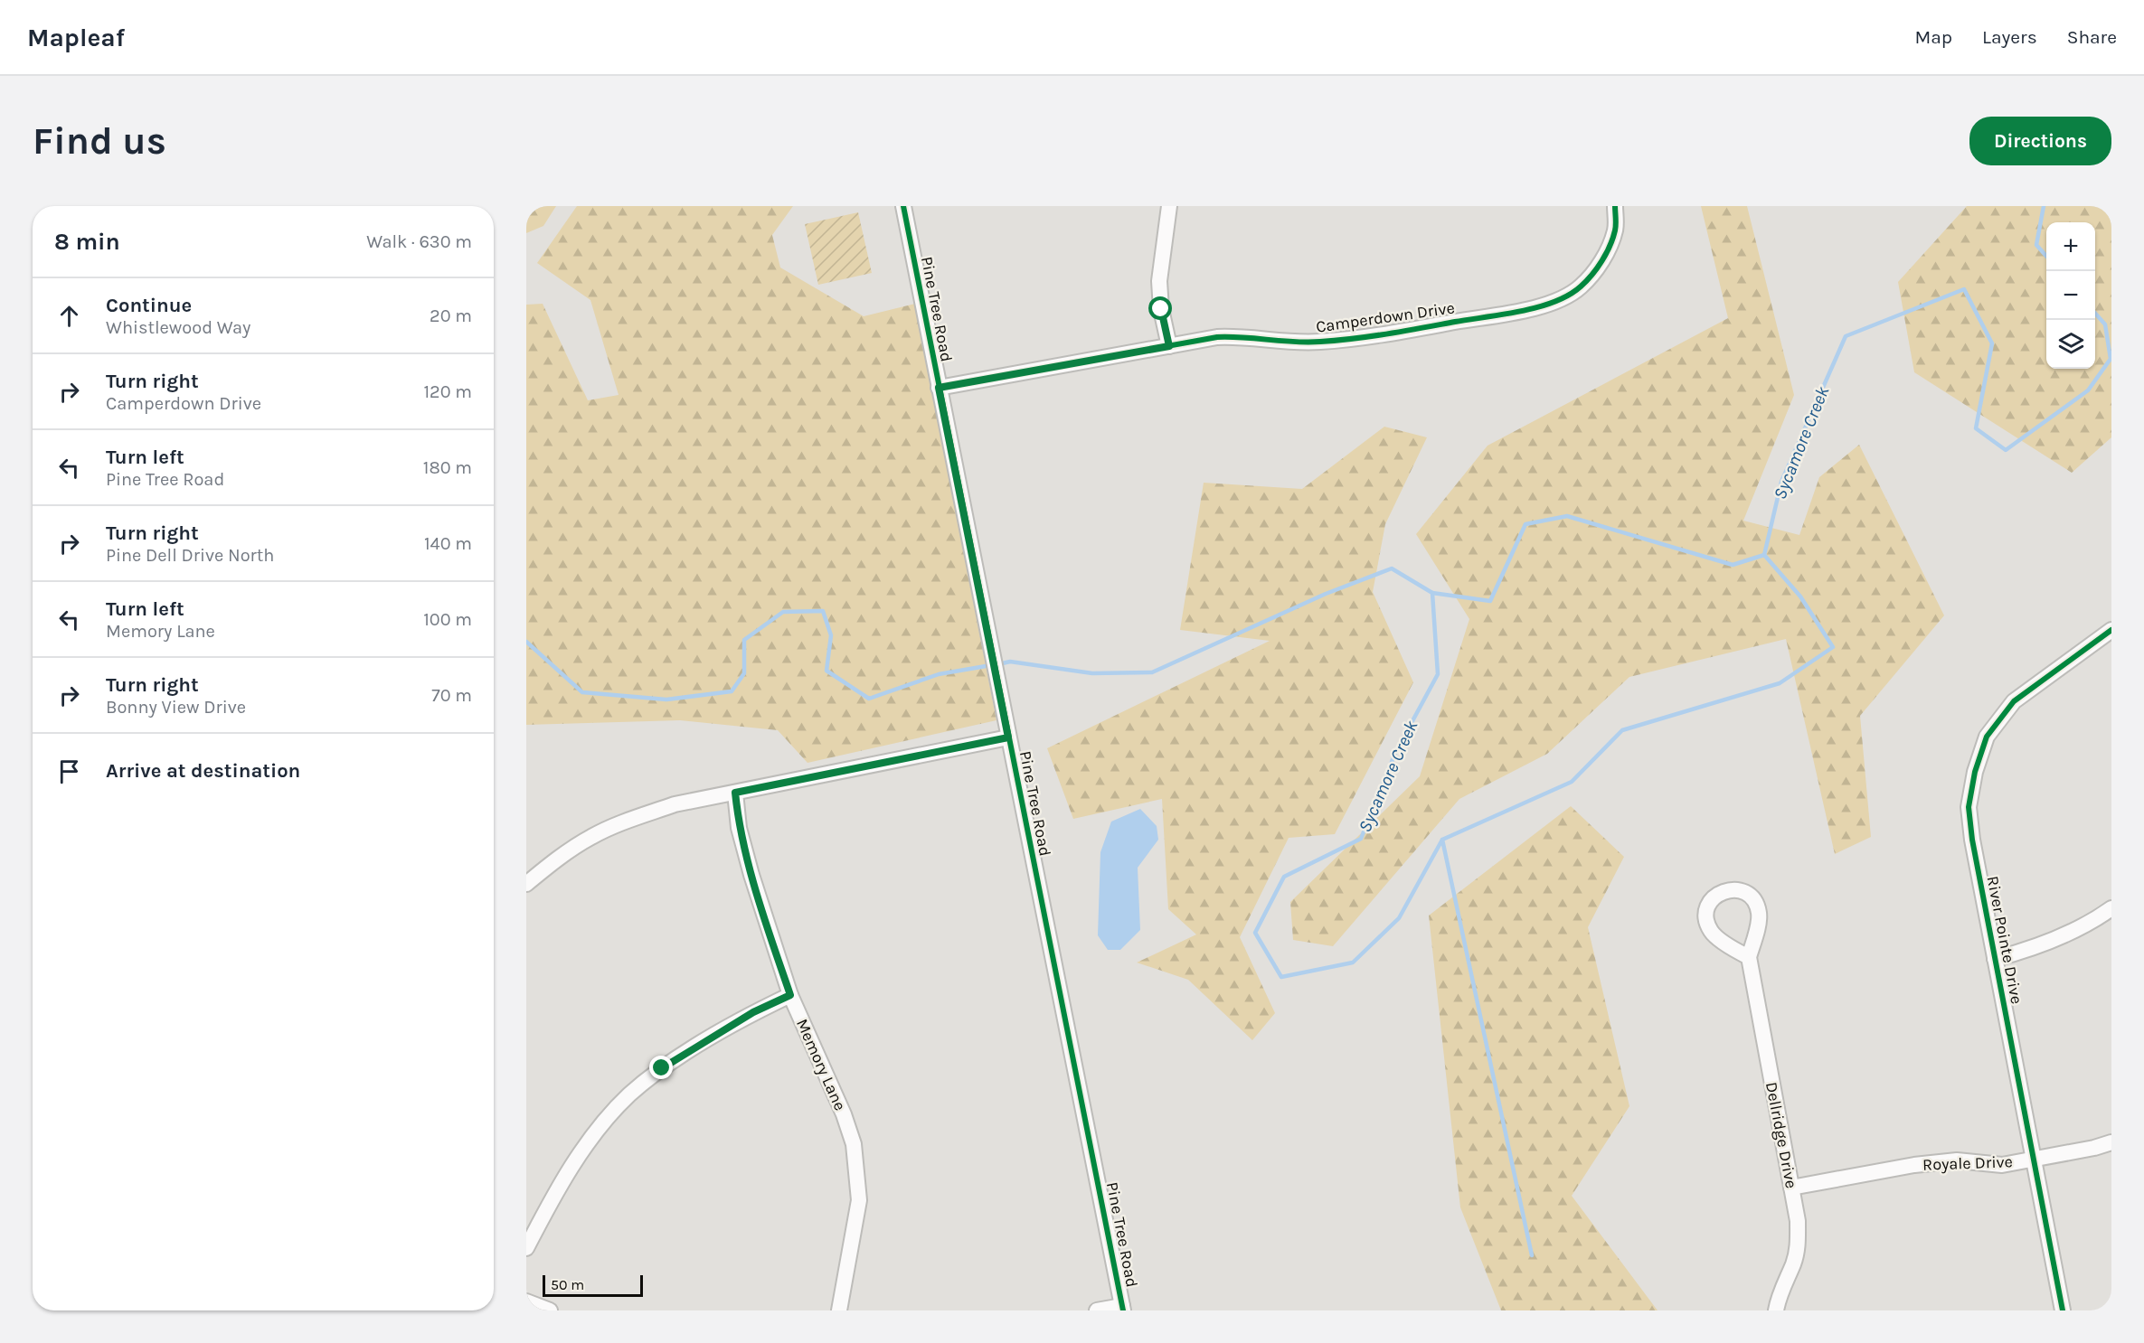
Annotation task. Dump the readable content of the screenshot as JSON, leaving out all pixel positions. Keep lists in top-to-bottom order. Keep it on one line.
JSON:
{"streets":{"street":["Pine Tree Road","Camperdown Drive","River Pointe Drive","Memory Lane","Dellridge Drive","Royale Drive"]},"crossings":[["Pine Tree Road","Camperdown Drive"],["River Pointe Drive","Royale Drive"],["Dellridge Drive","Royale Drive"]],"water":["Sycamore Creek"],"scale_bar":"50 m","page":{"header":"Mapleaf","nav":["Map","Layers","Share"],"buttons":"Directions","title":"Find us","heading":["8 min","Walk · 630 m"],"map_buttons":["+","−"],"list":[["Continue","Whistlewood Way","20 m"],["Turn right","Camperdown Drive","120 m"],["Turn left","Pine Tree Road","180 m"],["Turn right","Pine Dell Drive North","140 m"],["Turn left","Memory Lane","100 m"],["Turn right","Bonny View Drive","70 m"],"Arrive at destination"],"scale":"50 m"}}
